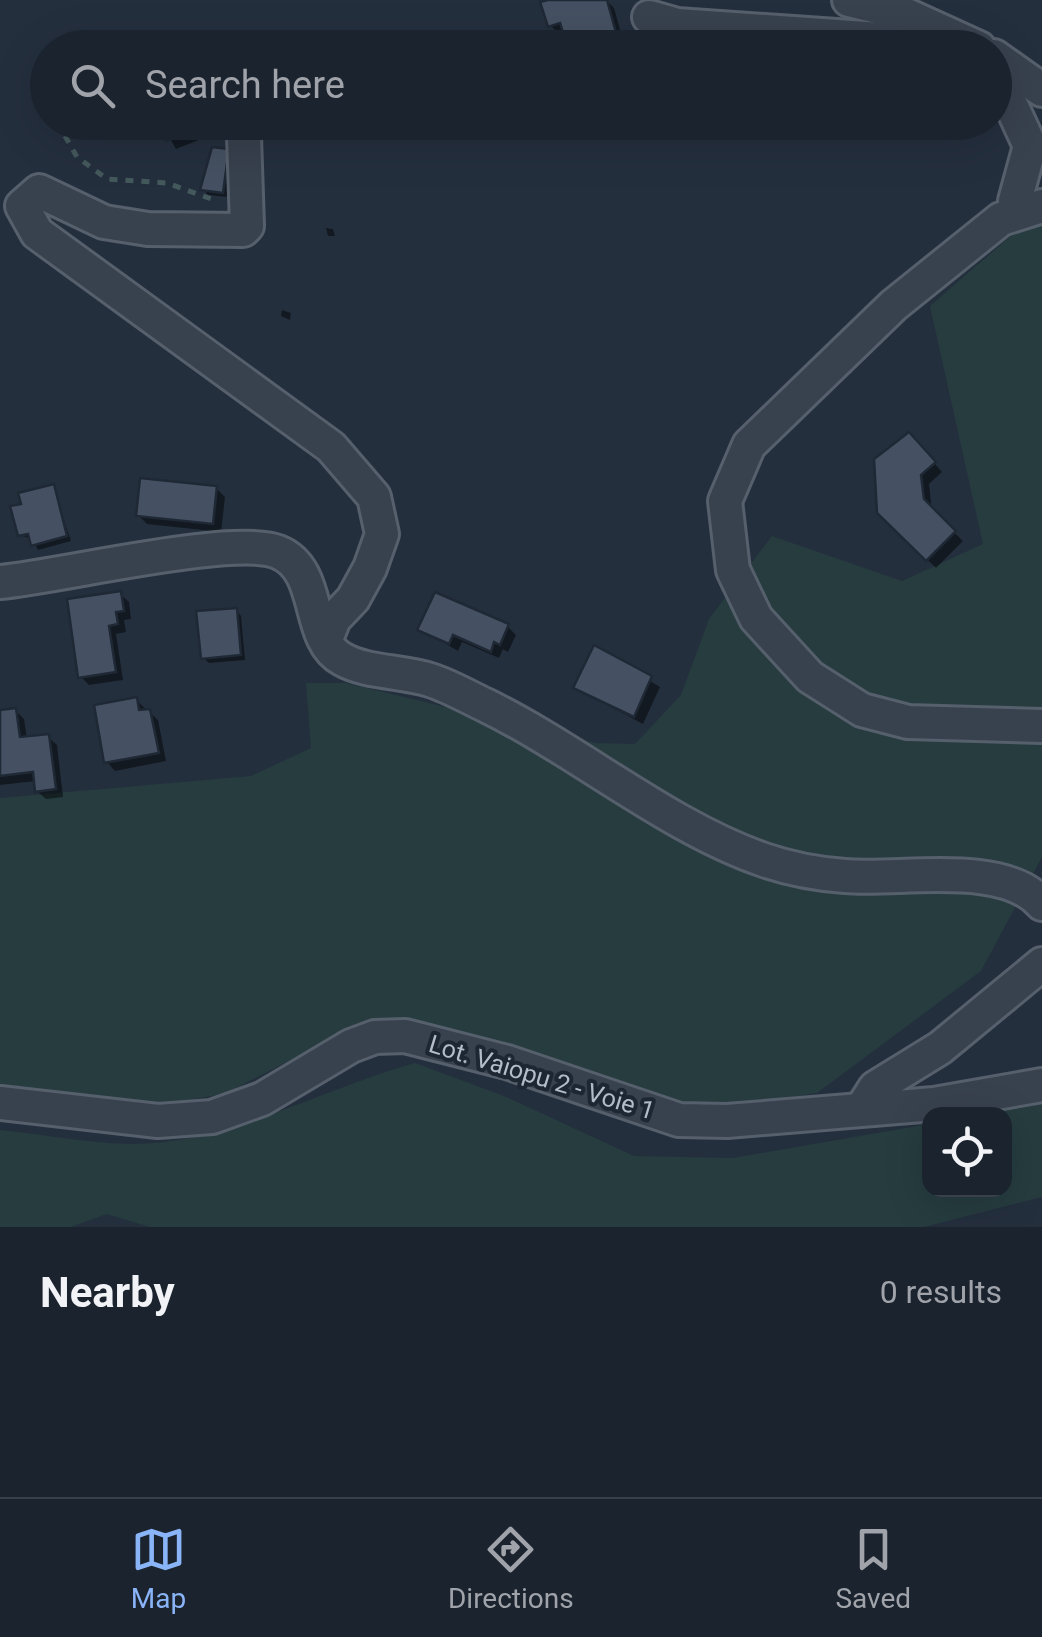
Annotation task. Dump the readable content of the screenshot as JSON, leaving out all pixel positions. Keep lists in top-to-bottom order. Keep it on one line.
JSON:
{"streets":{"street":["Lot. Vaiopu 2 - Voie 1"]},"page":{"search":"Search here","heading":["Nearby","0 results"],"nav":["Map","Directions","Saved"]}}
